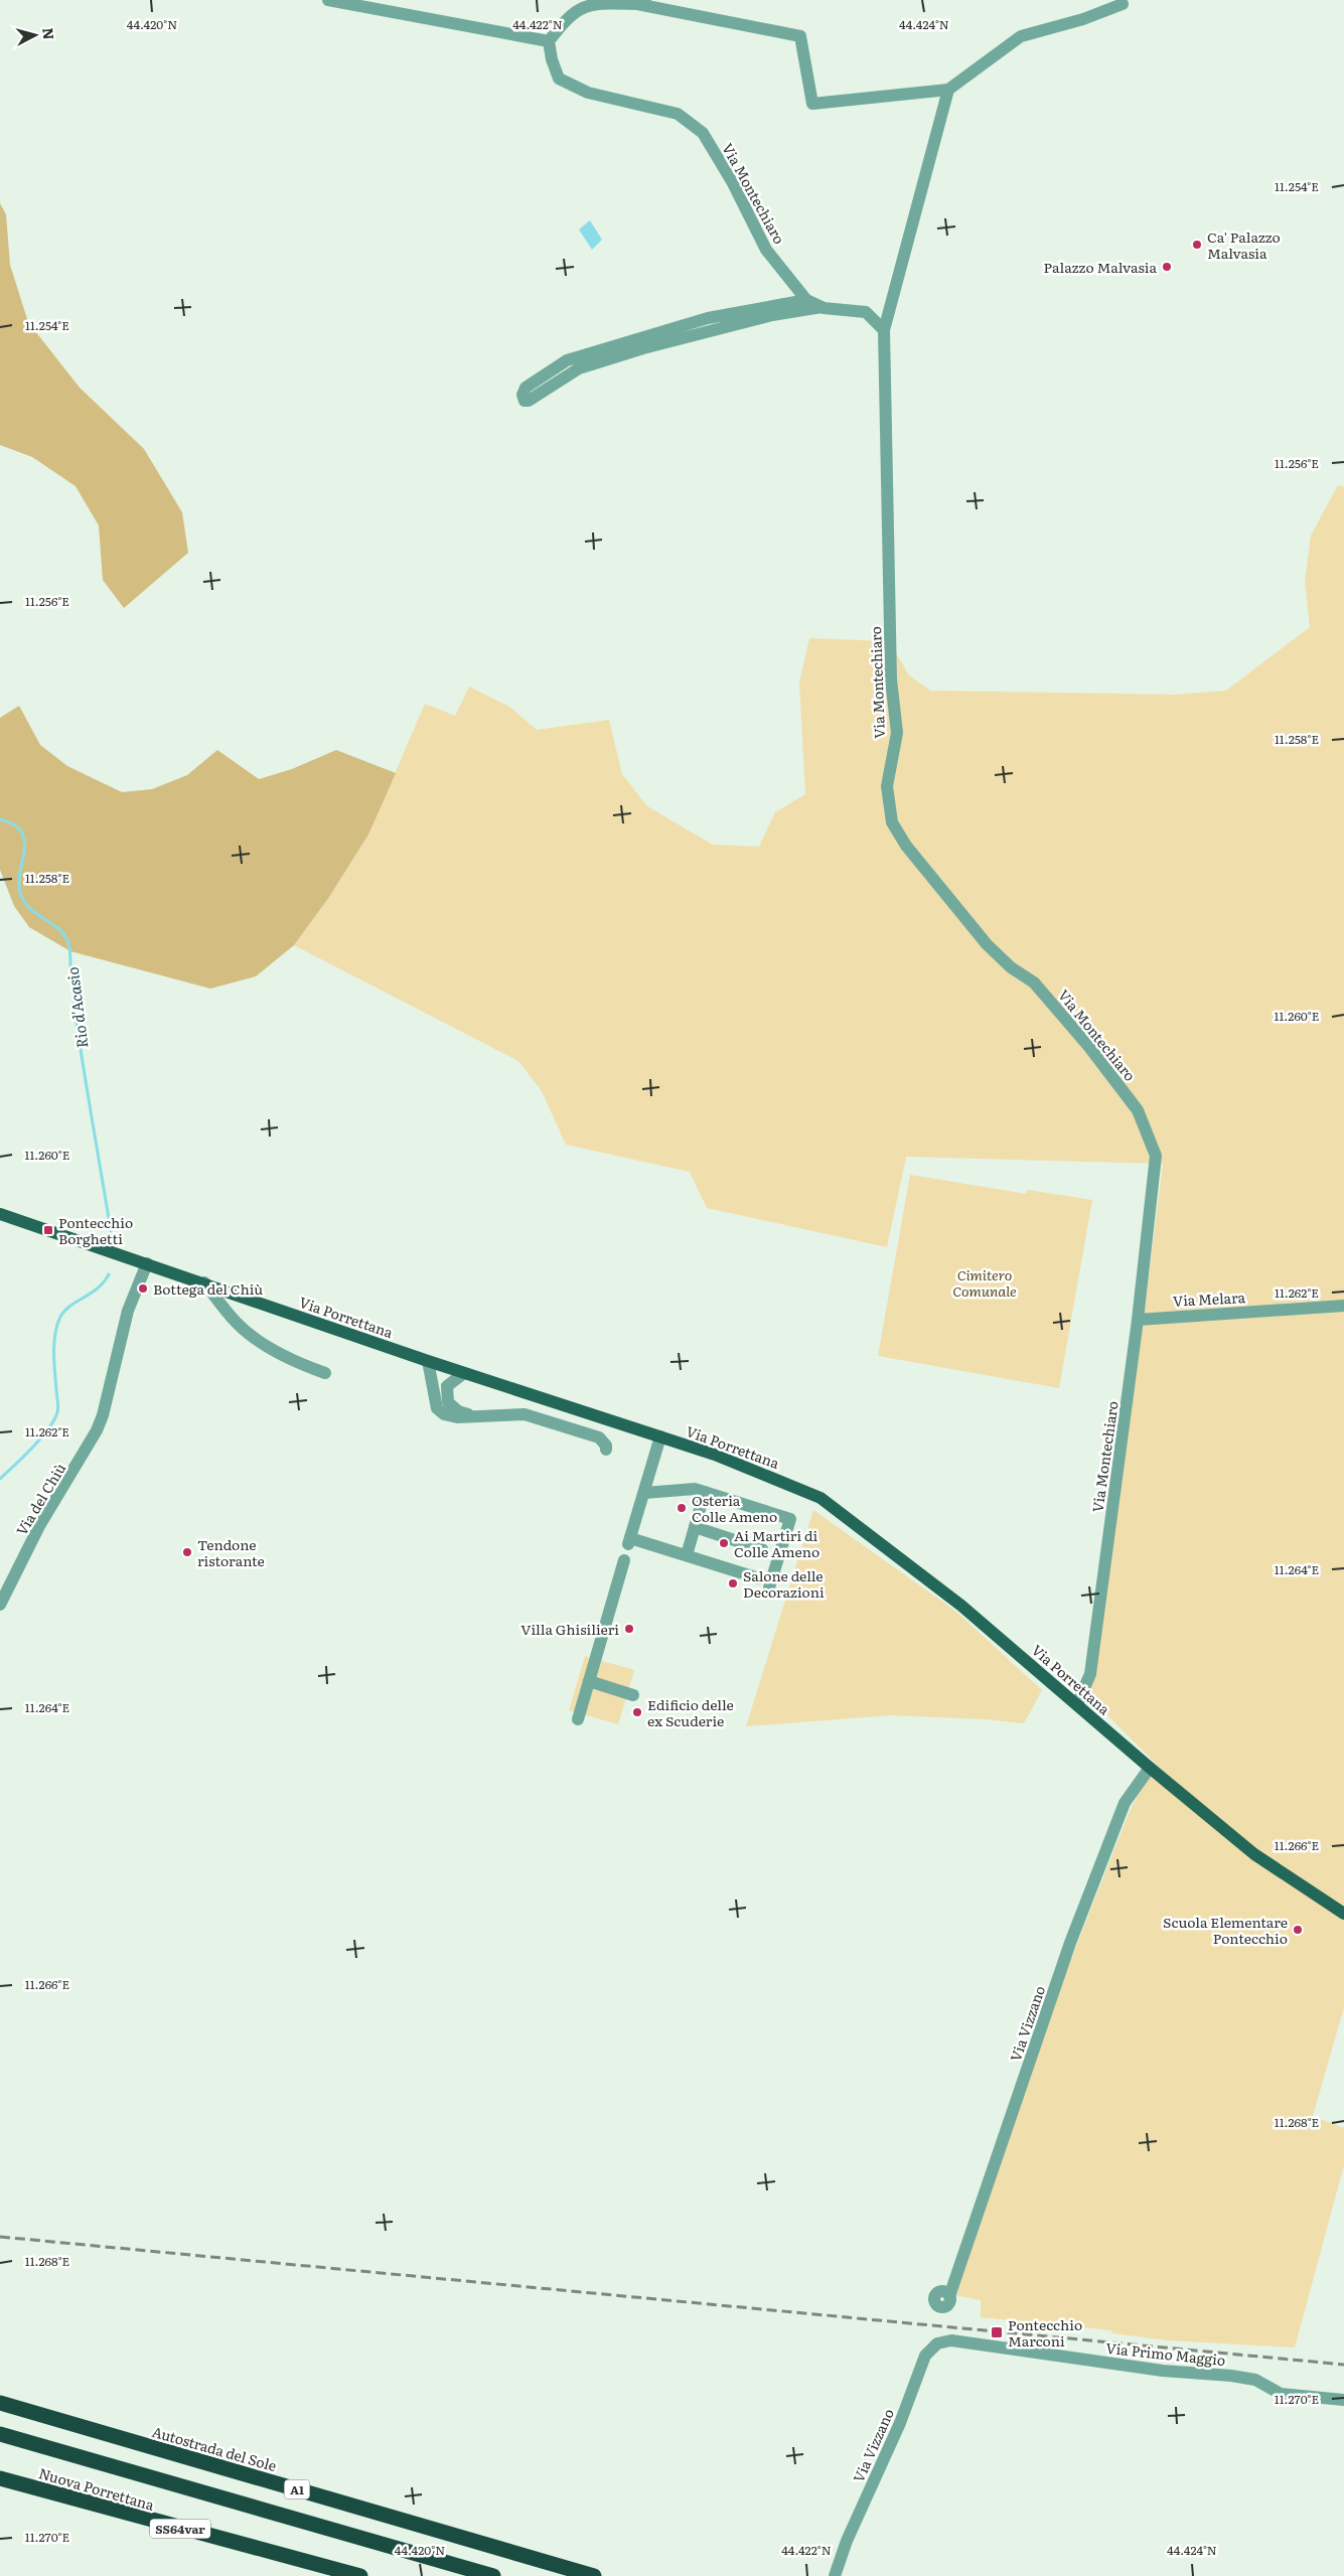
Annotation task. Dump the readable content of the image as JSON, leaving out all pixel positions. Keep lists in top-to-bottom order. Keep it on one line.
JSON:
{"streets":{"highway":["Autostrada del Sole","Nuova Porrettana","A1","SS64var"],"main road":["Via Porrettana"],"street":["Via Montechiaro","Via Melara","Via del Chiù","Via Vizzano","Via Primo Maggio"]},"crossings":[["Via Montechiaro","Via Melara"],["Via Montechiaro","Via Porrettana"],["Via Porrettana","Via del Chiù"],["Via Porrettana","Via Vizzano"],["Via Vizzano","Via Primo Maggio"]],"water":["Rio d'Acasio"],"parks":["Cimitero Comunale"],"places":{"other":["Ca' Palazzo Malvasia","Palazzo Malvasia","Bottega del Chiù","Osteria Colle Ameno","Ai Martiri di Colle Ameno","Tendone ristorante","Salone delle Decorazioni","Villa Ghisilieri","Edificio delle ex Scuderie","Scuola Elementare Pontecchio"],"transit":["Pontecchio Borghetti","Pontecchio Marconi"]},"north":"right","coordinates":["44.420°N","44.422°N","44.424°N","11.254°E","11.256°E","11.258°E","11.260°E","11.262°E","11.264°E","11.266°E","11.268°E","11.270°E"]}
